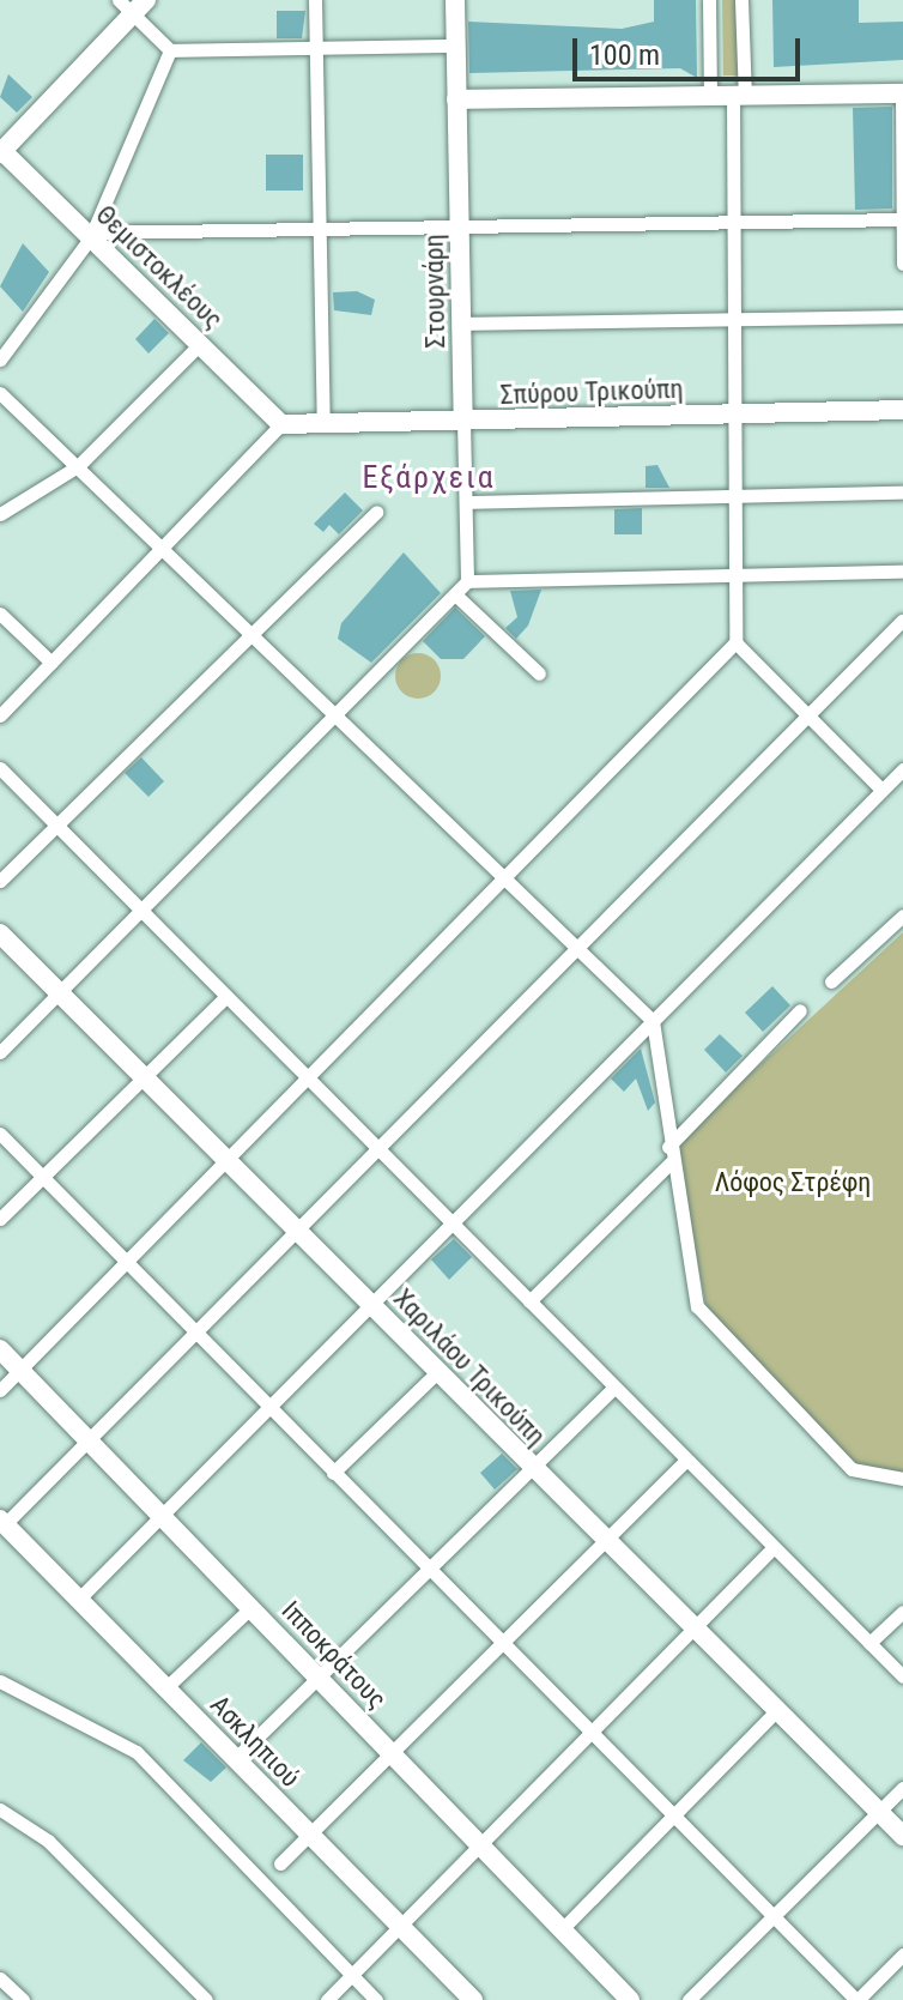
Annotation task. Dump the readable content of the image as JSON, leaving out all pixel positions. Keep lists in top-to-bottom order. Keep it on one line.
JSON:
{"streets":{"street":["Θεμιστοκλέους","Στουρνάρη","Σπύρου Τρικούπη","Χαριλάου Τρικούπη","Ιπποκράτους","Ασκληπιού"]},"crossings":[["Θεμιστοκλέους","Σπύρου Τρικούπη"],["Στουρνάρη","Σπύρου Τρικούπη"]],"districts":["Εξάρχεια"],"parks":["Λόφος Στρέφη"],"scale_bar":"100 m"}
